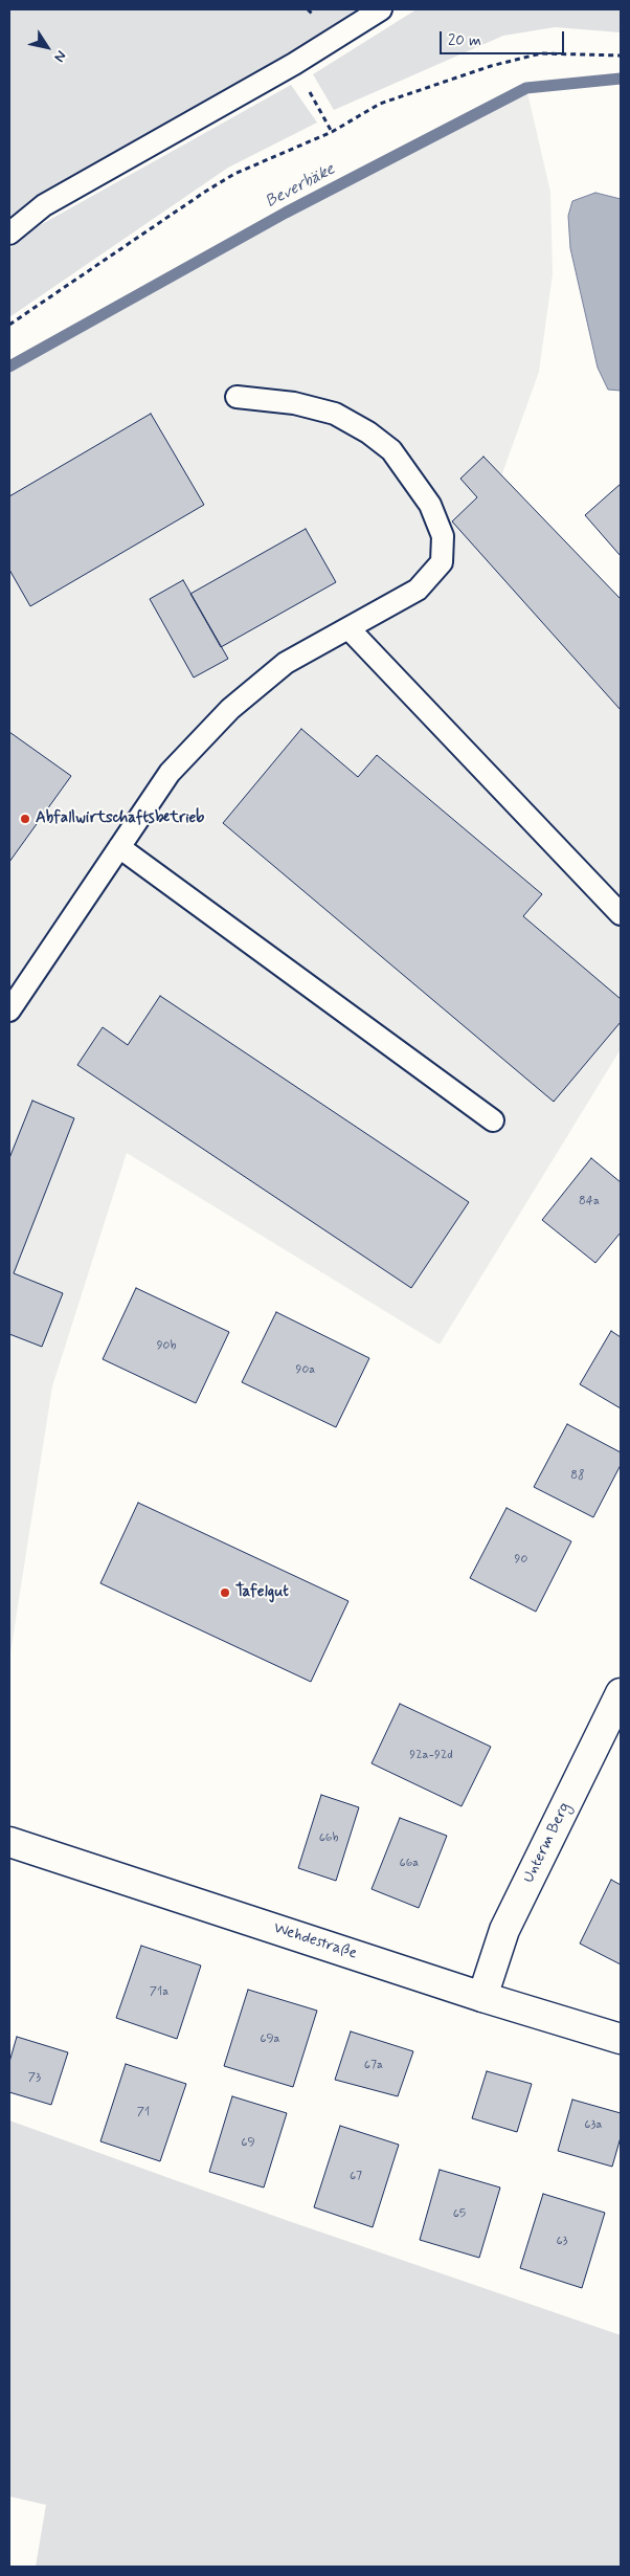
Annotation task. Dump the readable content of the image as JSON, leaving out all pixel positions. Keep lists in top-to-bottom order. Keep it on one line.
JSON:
{"streets":{"street":["Unterm Berg","Wehdestraße"]},"crossings":[["Unterm Berg","Wehdestraße"]],"water":["Beverbäke"],"places":["Abfallwirtschaftsbetrieb","Tafelgut"],"house_numbers":["84a","90b","90a","88","90","92a-92d","66b","66a","71a","69a","67a","73","71","63a","69","67","65","63"],"scale_bar":"20 m","north":"bottom right"}
